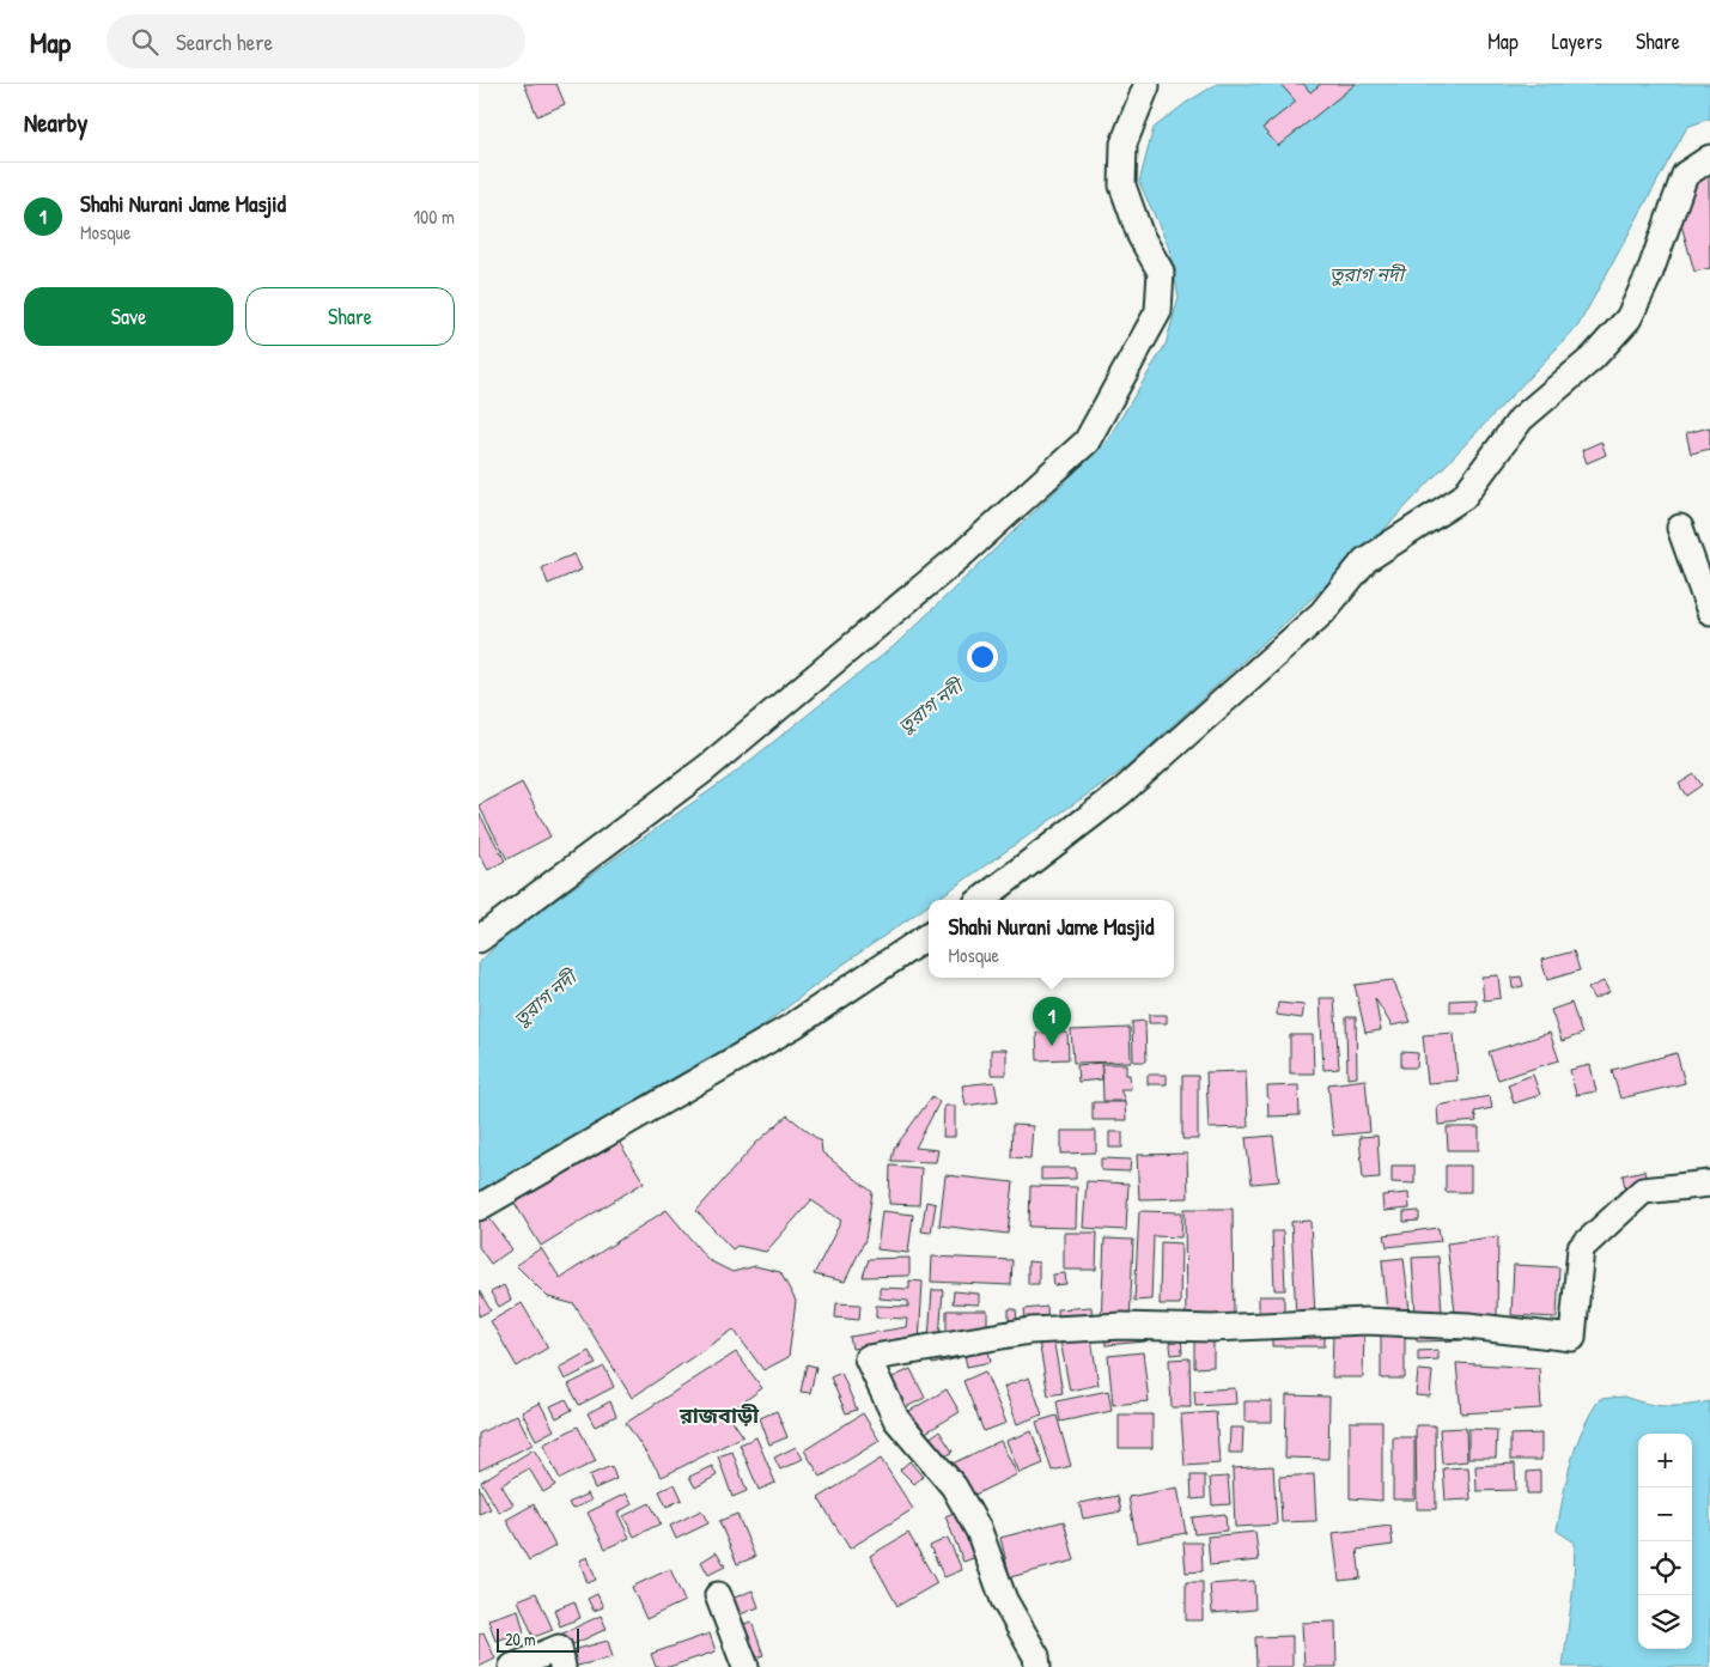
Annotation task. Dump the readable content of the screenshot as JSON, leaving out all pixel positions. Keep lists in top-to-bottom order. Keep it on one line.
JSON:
{"districts":["রাজবাড়ী"],"water":["তুরাগ নদী"],"scale_bar":"20 m","page":{"header":"Map","search":"Search here","nav":["Map","Layers","Share"],"heading":"Nearby","list":[{"mark":"1","name":"Shahi Nurani Jame Masjid","note":"Mosque","value":"100 m"}],"buttons":["Save","Share"],"popup":["Shahi Nurani Jame Masjid","Mosque"],"pins":"1","map_buttons":["+","−"],"scale":"20 m"}}
